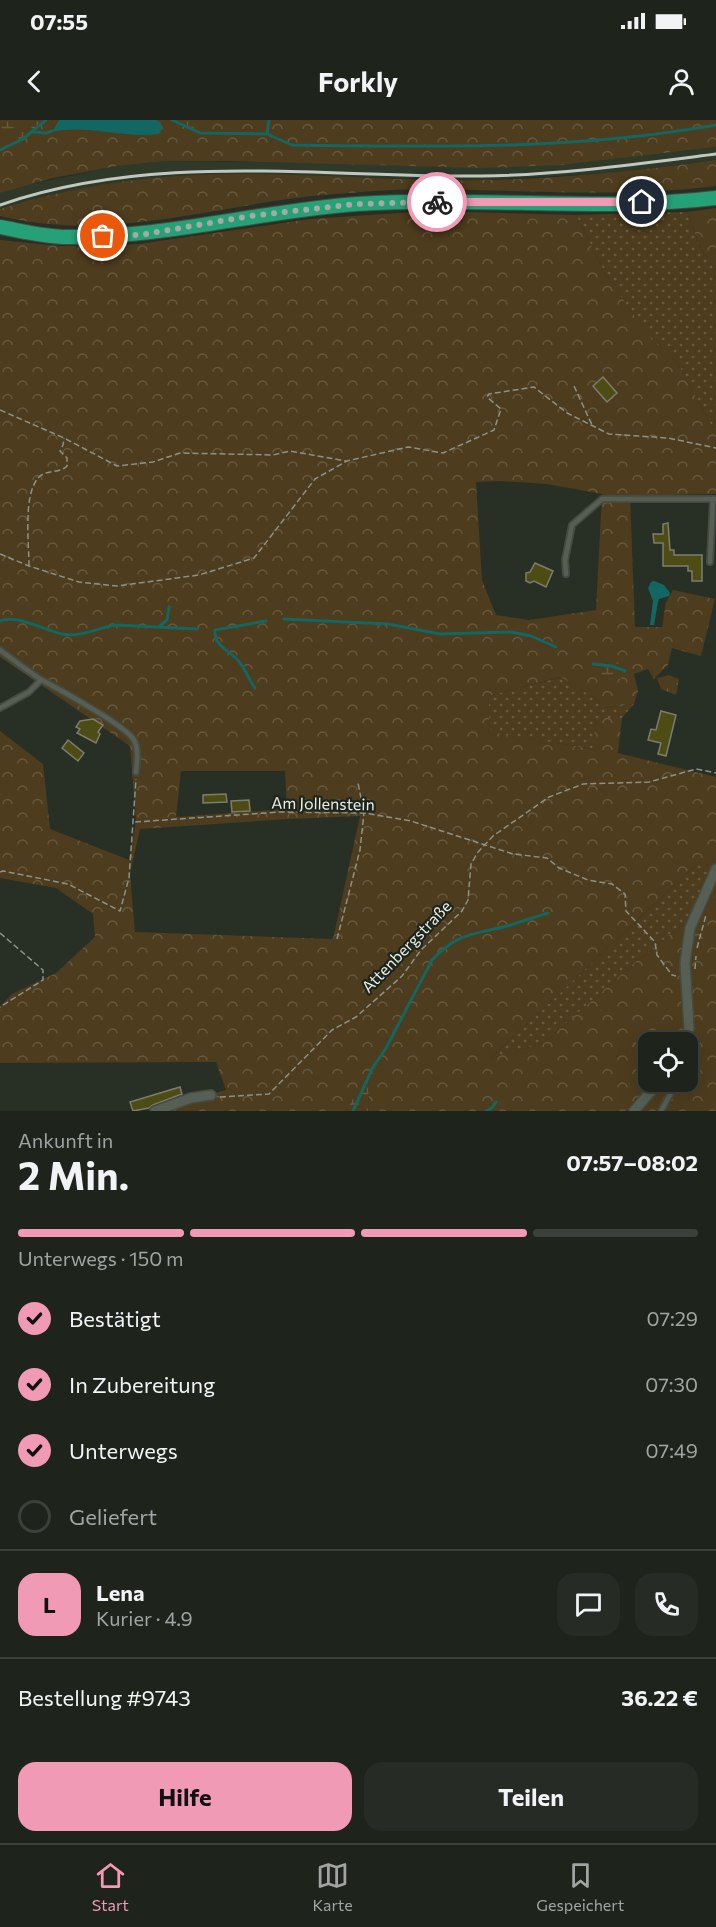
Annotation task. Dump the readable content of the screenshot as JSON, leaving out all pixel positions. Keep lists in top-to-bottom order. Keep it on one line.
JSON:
{"streets":{"path":["Am Jollenstein","Attenbergstraße"]},"crossings":[["Am Jollenstein","Attenbergstraße"]],"page":{"status":"07:55","header":"Forkly","heading":["2 Min.","Ankunft in","07:57–08:02"],"panel":["Lena","Kurier · 4.9","Bestellung #9743","36.22 €"],"bar":"Unterwegs · 150 m","list":[["Bestätigt","07:29"],["In Zubereitung","07:30"],["Unterwegs","07:49"],"Geliefert"],"round":"L","buttons":["Hilfe","Teilen"],"tabs":["Start","Karte","Gespeichert"]}}
